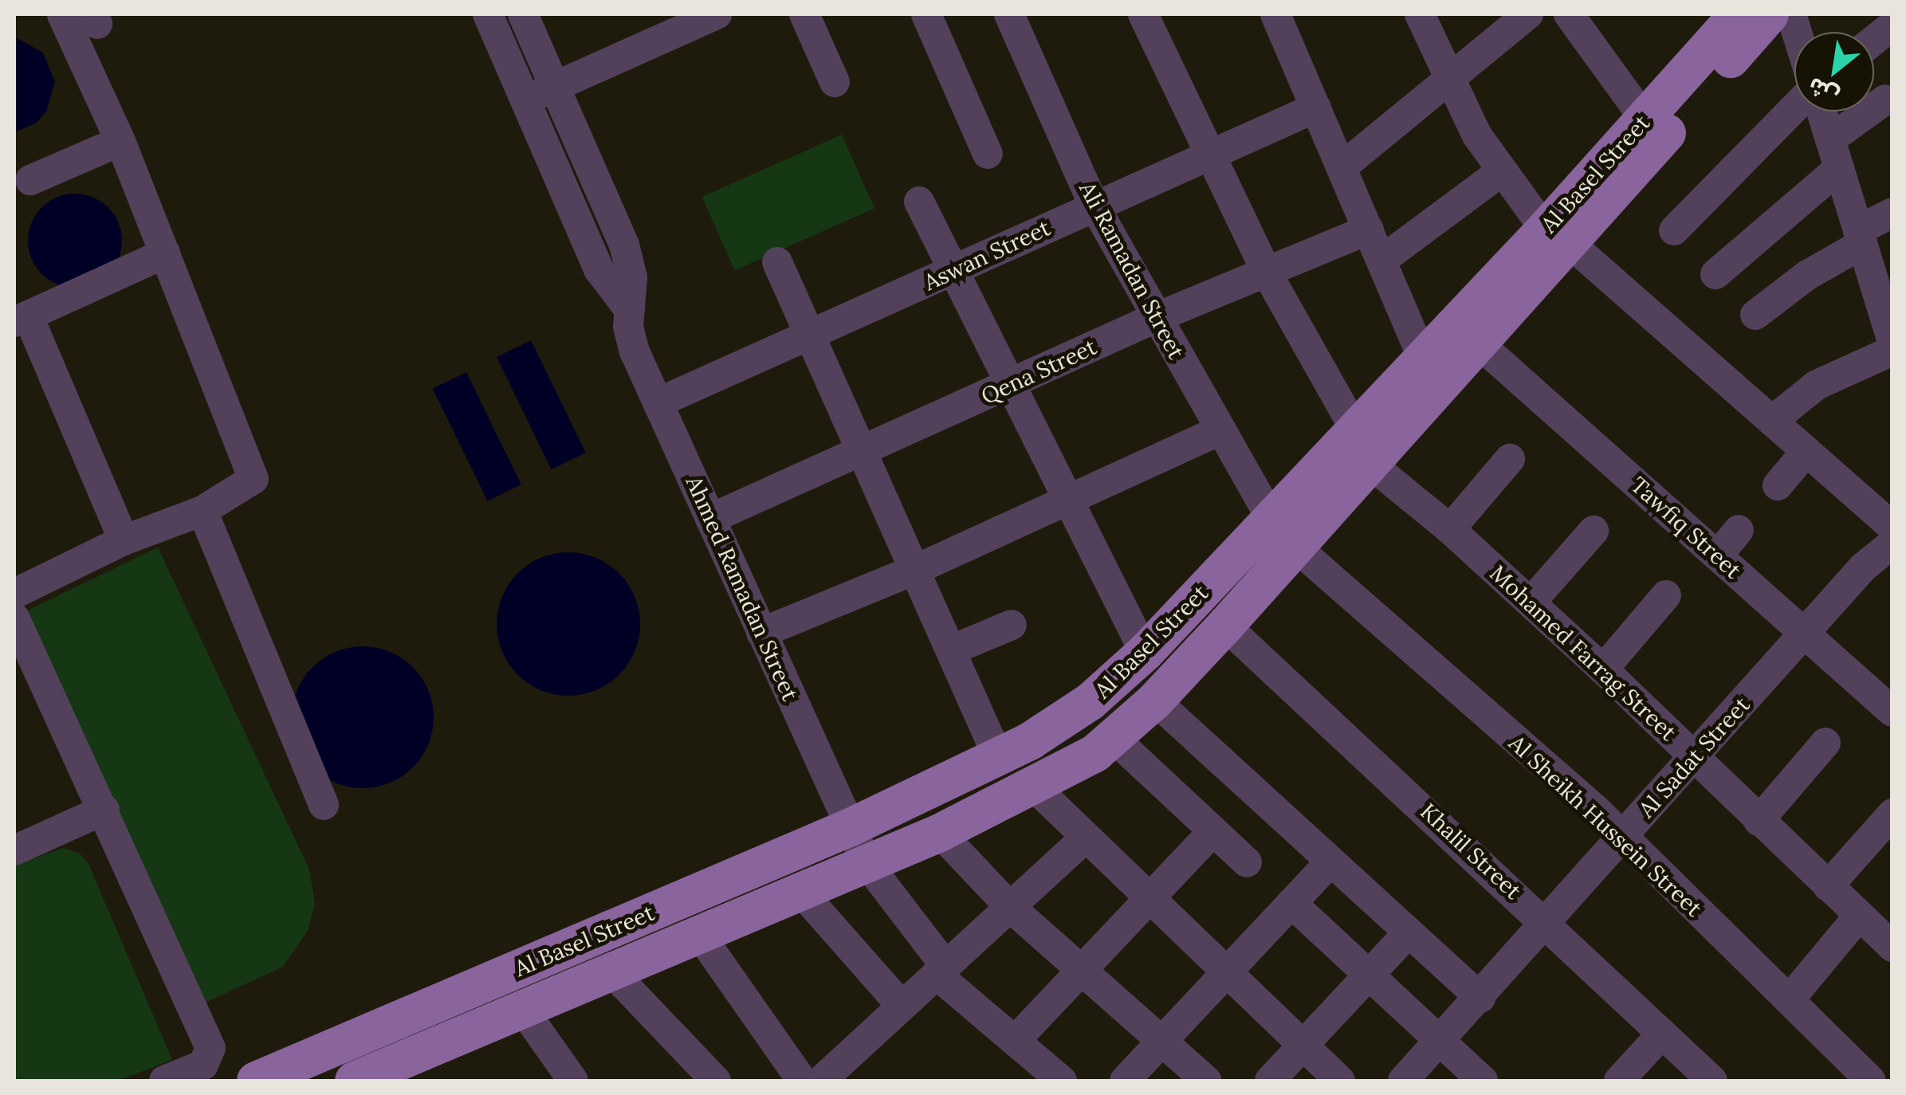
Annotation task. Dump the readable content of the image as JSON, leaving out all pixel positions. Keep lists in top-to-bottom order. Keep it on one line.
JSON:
{"streets":{"main road":["Al Basel Street"],"street":["Aswan Street","Ali Ramadan Street","Qena Street","Tawfiq Street","Ahmed Ramadan Street","Mohamed Farrag Street","Al Sadat Street","Al Sheikh Hussein Street","Khalil Street"]},"crossings":[["Al Basel Street","Ali Ramadan Street"],["Al Basel Street","Tawfiq Street"],["Al Basel Street","Ahmed Ramadan Street"],["Al Basel Street","Mohamed Farrag Street"],["Al Basel Street","Al Sheikh Hussein Street"],["Al Basel Street","Khalil Street"],["Aswan Street","Ali Ramadan Street"],["Aswan Street","Ahmed Ramadan Street"],["Ali Ramadan Street","Qena Street"],["Qena Street","Ahmed Ramadan Street"],["Tawfiq Street","Al Sadat Street"],["Mohamed Farrag Street","Al Sadat Street"],["Al Sadat Street","Al Sheikh Hussein Street"],["Al Sadat Street","Khalil Street"]],"north":"bottom left"}
